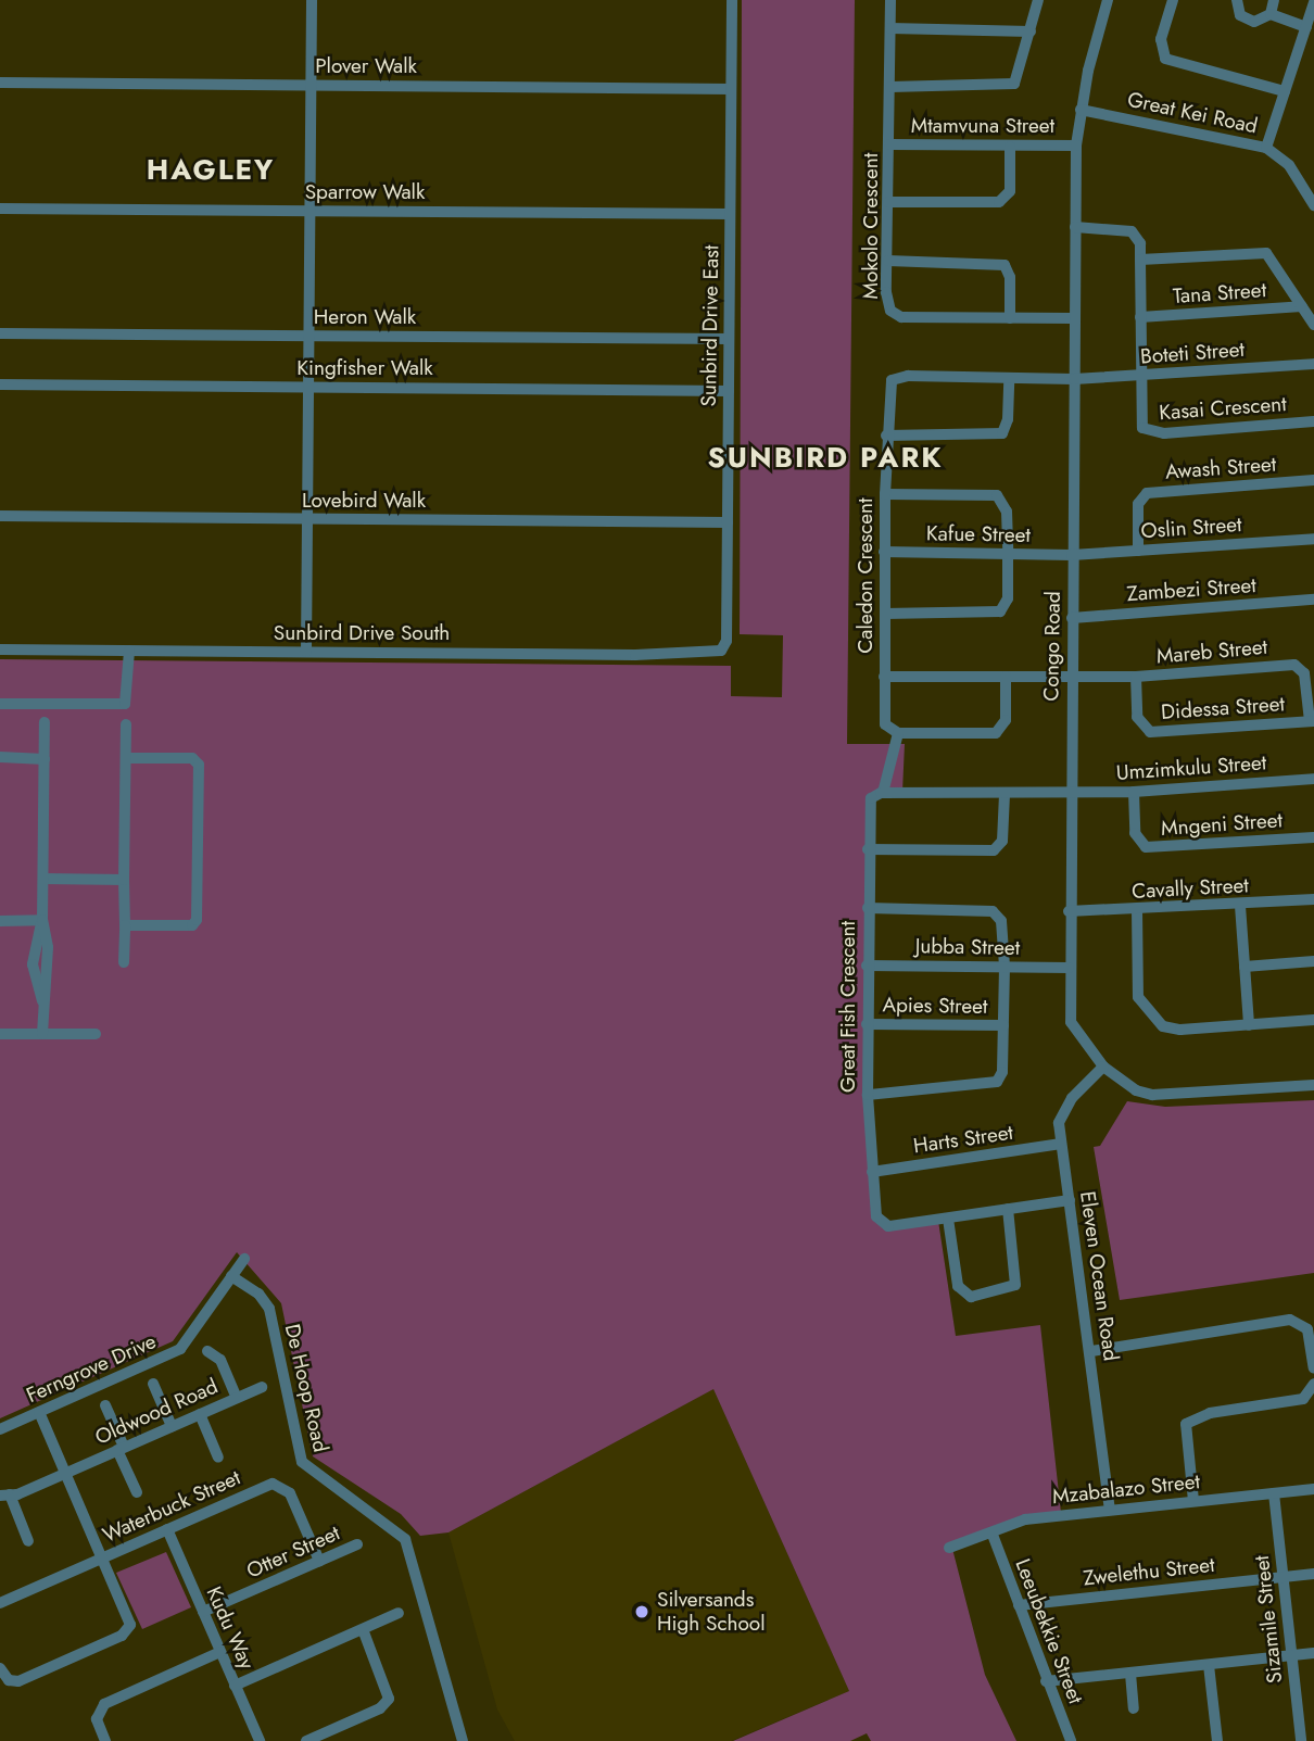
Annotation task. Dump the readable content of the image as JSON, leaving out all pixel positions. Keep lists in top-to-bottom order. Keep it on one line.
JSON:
{"streets":{"street":["Plover Walk","Great Kei Road","Mtamvuna Street","Sparrow Walk","Mokolo Crescent","Tana Street","Heron Walk","Sunbird Drive East","Boteti Street","Kingfisher Walk","Kasai Crescent","Awash Street","Lovebird Walk","Oslin Street","Kafue Street","Caledon Crescent","Zambezi Street","Sunbird Drive South","Congo Road","Mareb Street","Didessa Street","Umzimkulu Street","Mngeni Street","Cavally Street","Jubba Street","Apies Street","Great Fish Crescent","Harts Street","Eleven Ocean Road","Ferngrove Drive","De Hoop Road","Oldwood Road","Mzabalazo Street","Waterbuck Street","Otter Street","Zwelethu Street","Sizamile Street","Kudu Way","Leeubekkie Street"]},"crossings":[["Plover Walk","Sunbird Drive East"],["Great Kei Road","Congo Road"],["Mtamvuna Street","Mokolo Crescent"],["Mtamvuna Street","Congo Road"],["Sparrow Walk","Sunbird Drive East"],["Mokolo Crescent","Congo Road"],["Tana Street","Kasai Crescent"],["Heron Walk","Sunbird Drive East"],["Sunbird Drive East","Kingfisher Walk"],["Sunbird Drive East","Lovebird Walk"],["Sunbird Drive East","Sunbird Drive South"],["Boteti Street","Kasai Crescent"],["Boteti Street","Caledon Crescent"],["Boteti Street","Congo Road"],["Awash Street","Oslin Street"],["Oslin Street","Kafue Street"],["Oslin Street","Congo Road"],["Kafue Street","Caledon Crescent"],["Kafue Street","Congo Road"],["Caledon Crescent","Congo Road"],["Caledon Crescent","Mareb Street"],["Zambezi Street","Congo Road"],["Congo Road","Mareb Street"],["Congo Road","Umzimkulu Street"],["Congo Road","Cavally Street"],["Congo Road","Jubba Street"],["Congo Road","Eleven Ocean Road"],["Mareb Street","Didessa Street"],["Umzimkulu Street","Mngeni Street"],["Jubba Street","Great Fish Crescent"],["Apies Street","Great Fish Crescent"],["Great Fish Crescent","Harts Street"],["Great Fish Crescent","Eleven Ocean Road"],["Harts Street","Eleven Ocean Road"],["Eleven Ocean Road","Mzabalazo Street"],["Ferngrove Drive","De Hoop Road"],["Mzabalazo Street","Sizamile Street"],["Mzabalazo Street","Leeubekkie Street"],["Waterbuck Street","Otter Street"],["Waterbuck Street","Kudu Way"],["Otter Street","Kudu Way"],["Zwelethu Street","Sizamile Street"],["Zwelethu Street","Leeubekkie Street"]],"districts":["HAGLEY","SUNBIRD PARK"],"places":["Silversands High School"]}
